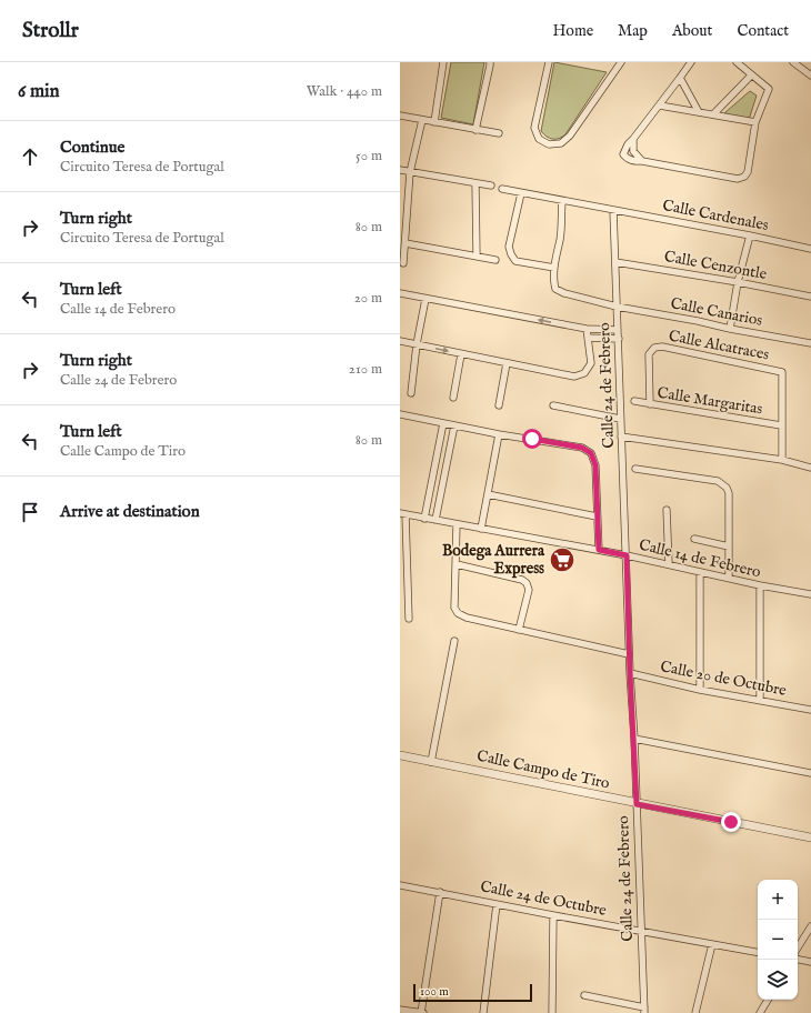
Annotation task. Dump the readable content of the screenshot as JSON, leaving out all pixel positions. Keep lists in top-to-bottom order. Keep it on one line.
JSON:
{"streets":{"street":["Calle Cardenales","Calle Cenzontle","Calle Canarios","Calle Alcatraces","Calle 24 de Febrero","Calle Margaritas","Calle 14 de Febrero","Calle 20 de Octubre","Calle Campo de Tiro","Calle 24 de Octubre"]},"crossings":[["Calle Cardenales","Calle 24 de Febrero"],["Calle Cenzontle","Calle 24 de Febrero"],["Calle Canarios","Calle 24 de Febrero"],["Calle Alcatraces","Calle Margaritas"],["Calle 24 de Febrero","Calle 14 de Febrero"],["Calle 24 de Febrero","Calle 20 de Octubre"],["Calle 24 de Febrero","Calle Campo de Tiro"],["Calle 24 de Febrero","Calle 24 de Octubre"]],"places":{"supermarket":["Bodega Aurrera Express"]},"scale_bar":"100 m","page":{"header":"Strollr","nav":["Home","Map","About","Contact"],"heading":["6 min","Walk · 440 m"],"list":[["Continue","Circuito Teresa de Portugal","50 m"],["Turn right","Circuito Teresa de Portugal","80 m"],["Turn left","Calle 14 de Febrero","20 m"],["Turn right","Calle 24 de Febrero","210 m"],["Turn left","Calle Campo de Tiro","80 m"],"Arrive at destination"],"map_buttons":["+","−"],"scale":"100 m"}}
